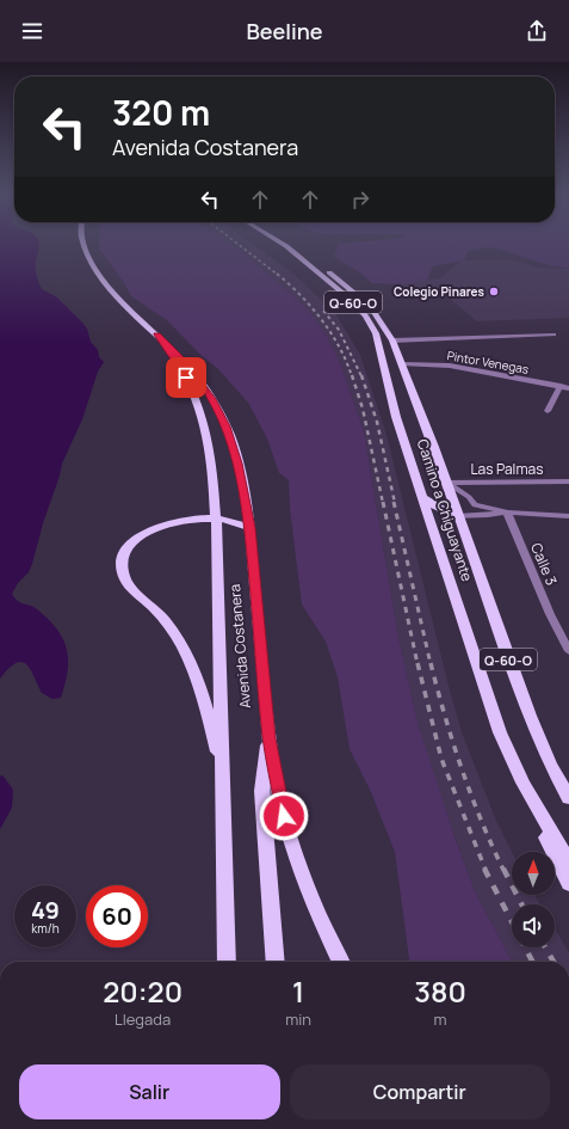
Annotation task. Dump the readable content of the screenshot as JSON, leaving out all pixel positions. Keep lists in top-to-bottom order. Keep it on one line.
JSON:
{"streets":{"main road":["Q-60-O","Camino a Chiguayante","Avenida Costanera"],"street":["Pintor Venegas","Las Palmas","Calle 3"]},"crossings":[["Pintor Venegas","Camino a Chiguayante"],["Las Palmas","Camino a Chiguayante"]],"places":["Colegio Pinares"],"north":"top","page":{"header":"Beeline","turn":["320 m","Avenida Costanera"],"speed":"49 km/h","limit":"60","eta":["20:20","Llegada","1","min","380","m"],"buttons":["Salir","Compartir"]}}
